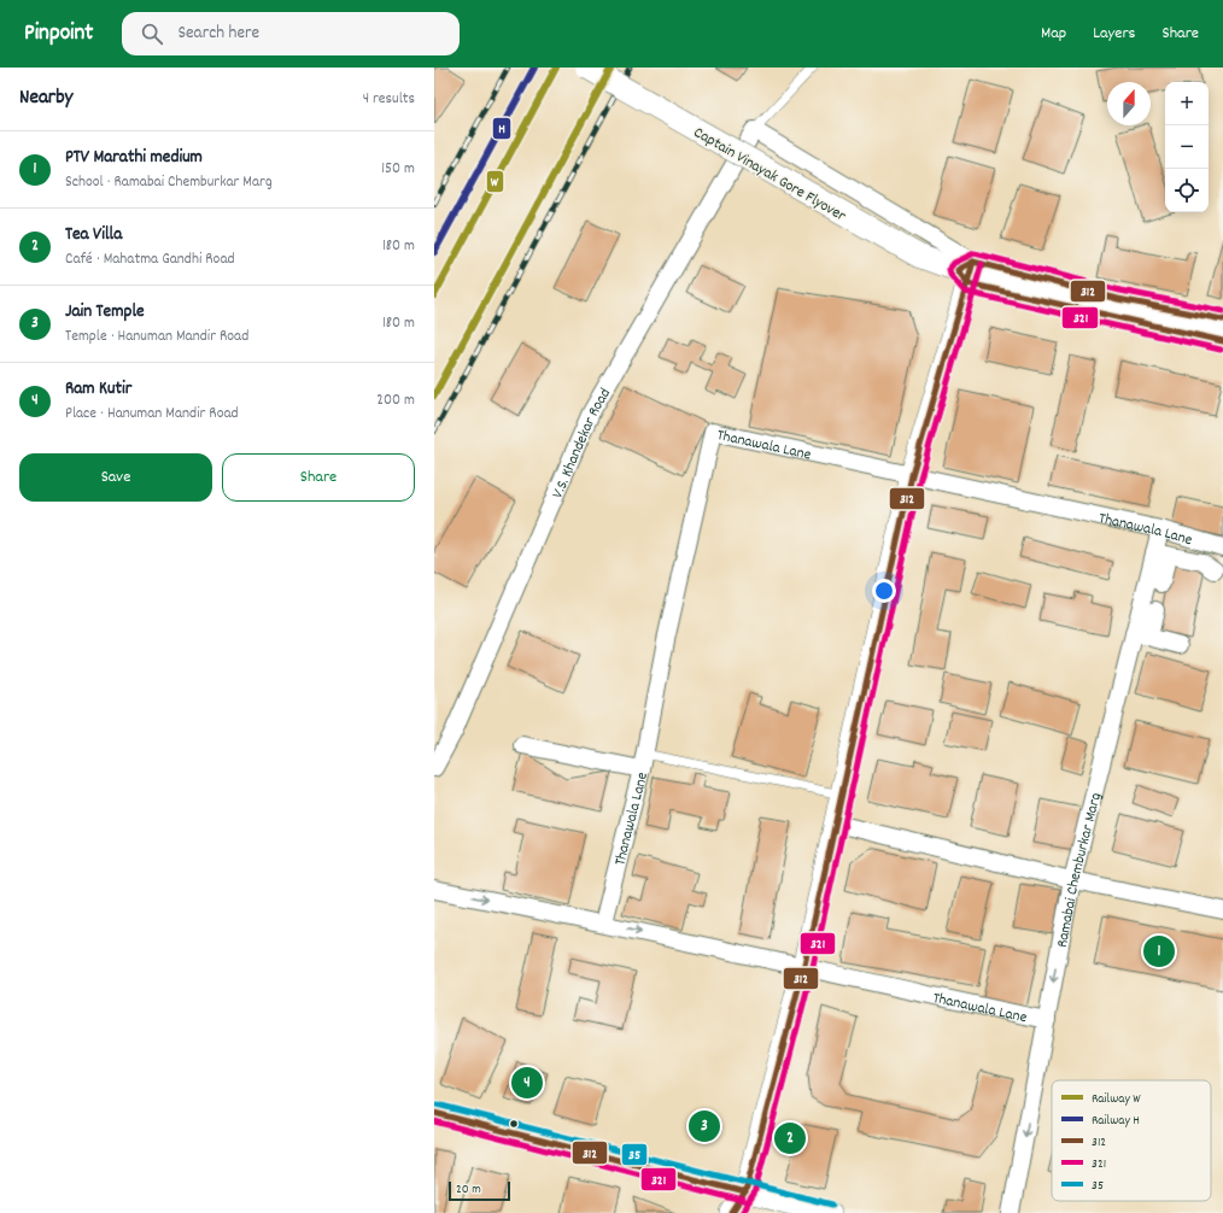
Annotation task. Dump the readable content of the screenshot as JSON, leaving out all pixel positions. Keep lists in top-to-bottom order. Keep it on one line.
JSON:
{"streets":{"street":["Captain Vinayak Gore Flyover","V.S. Khandekar Road","Thanawala Lane","Ramabai Chemburkar Marg"]},"crossings":[["Thanawala Lane","Ramabai Chemburkar Marg"]],"one_way":["Ramabai Chemburkar Marg"],"lines":["rail line W","rail line H","transit line 321","transit line 312","transit line 35"],"legend":["Railway W","Railway H","312","321","35"],"scale_bar":"20 m","north":"top","page":{"header":"Pinpoint","search":"Search here","nav":["Map","Layers","Share"],"heading":["Nearby","4 results"],"map_buttons":["+","−"],"list":[{"mark":"1","name":"PTV Marathi medium","note":"School · Ramabai Chemburkar Marg","value":"150 m"},{"mark":"2","name":"Tea Villa","note":"Café · Mahatma Gandhi Road","value":"180 m"},{"mark":"3","name":"Jain Temple","note":"Temple · Hanuman Mandir Road","value":"180 m"},{"mark":"4","name":"Ram Kutir","note":"Place · Hanuman Mandir Road","value":"200 m"}],"buttons":["Save","Share"],"pins":["1","4","3","2"],"scale":"20 m"}}
